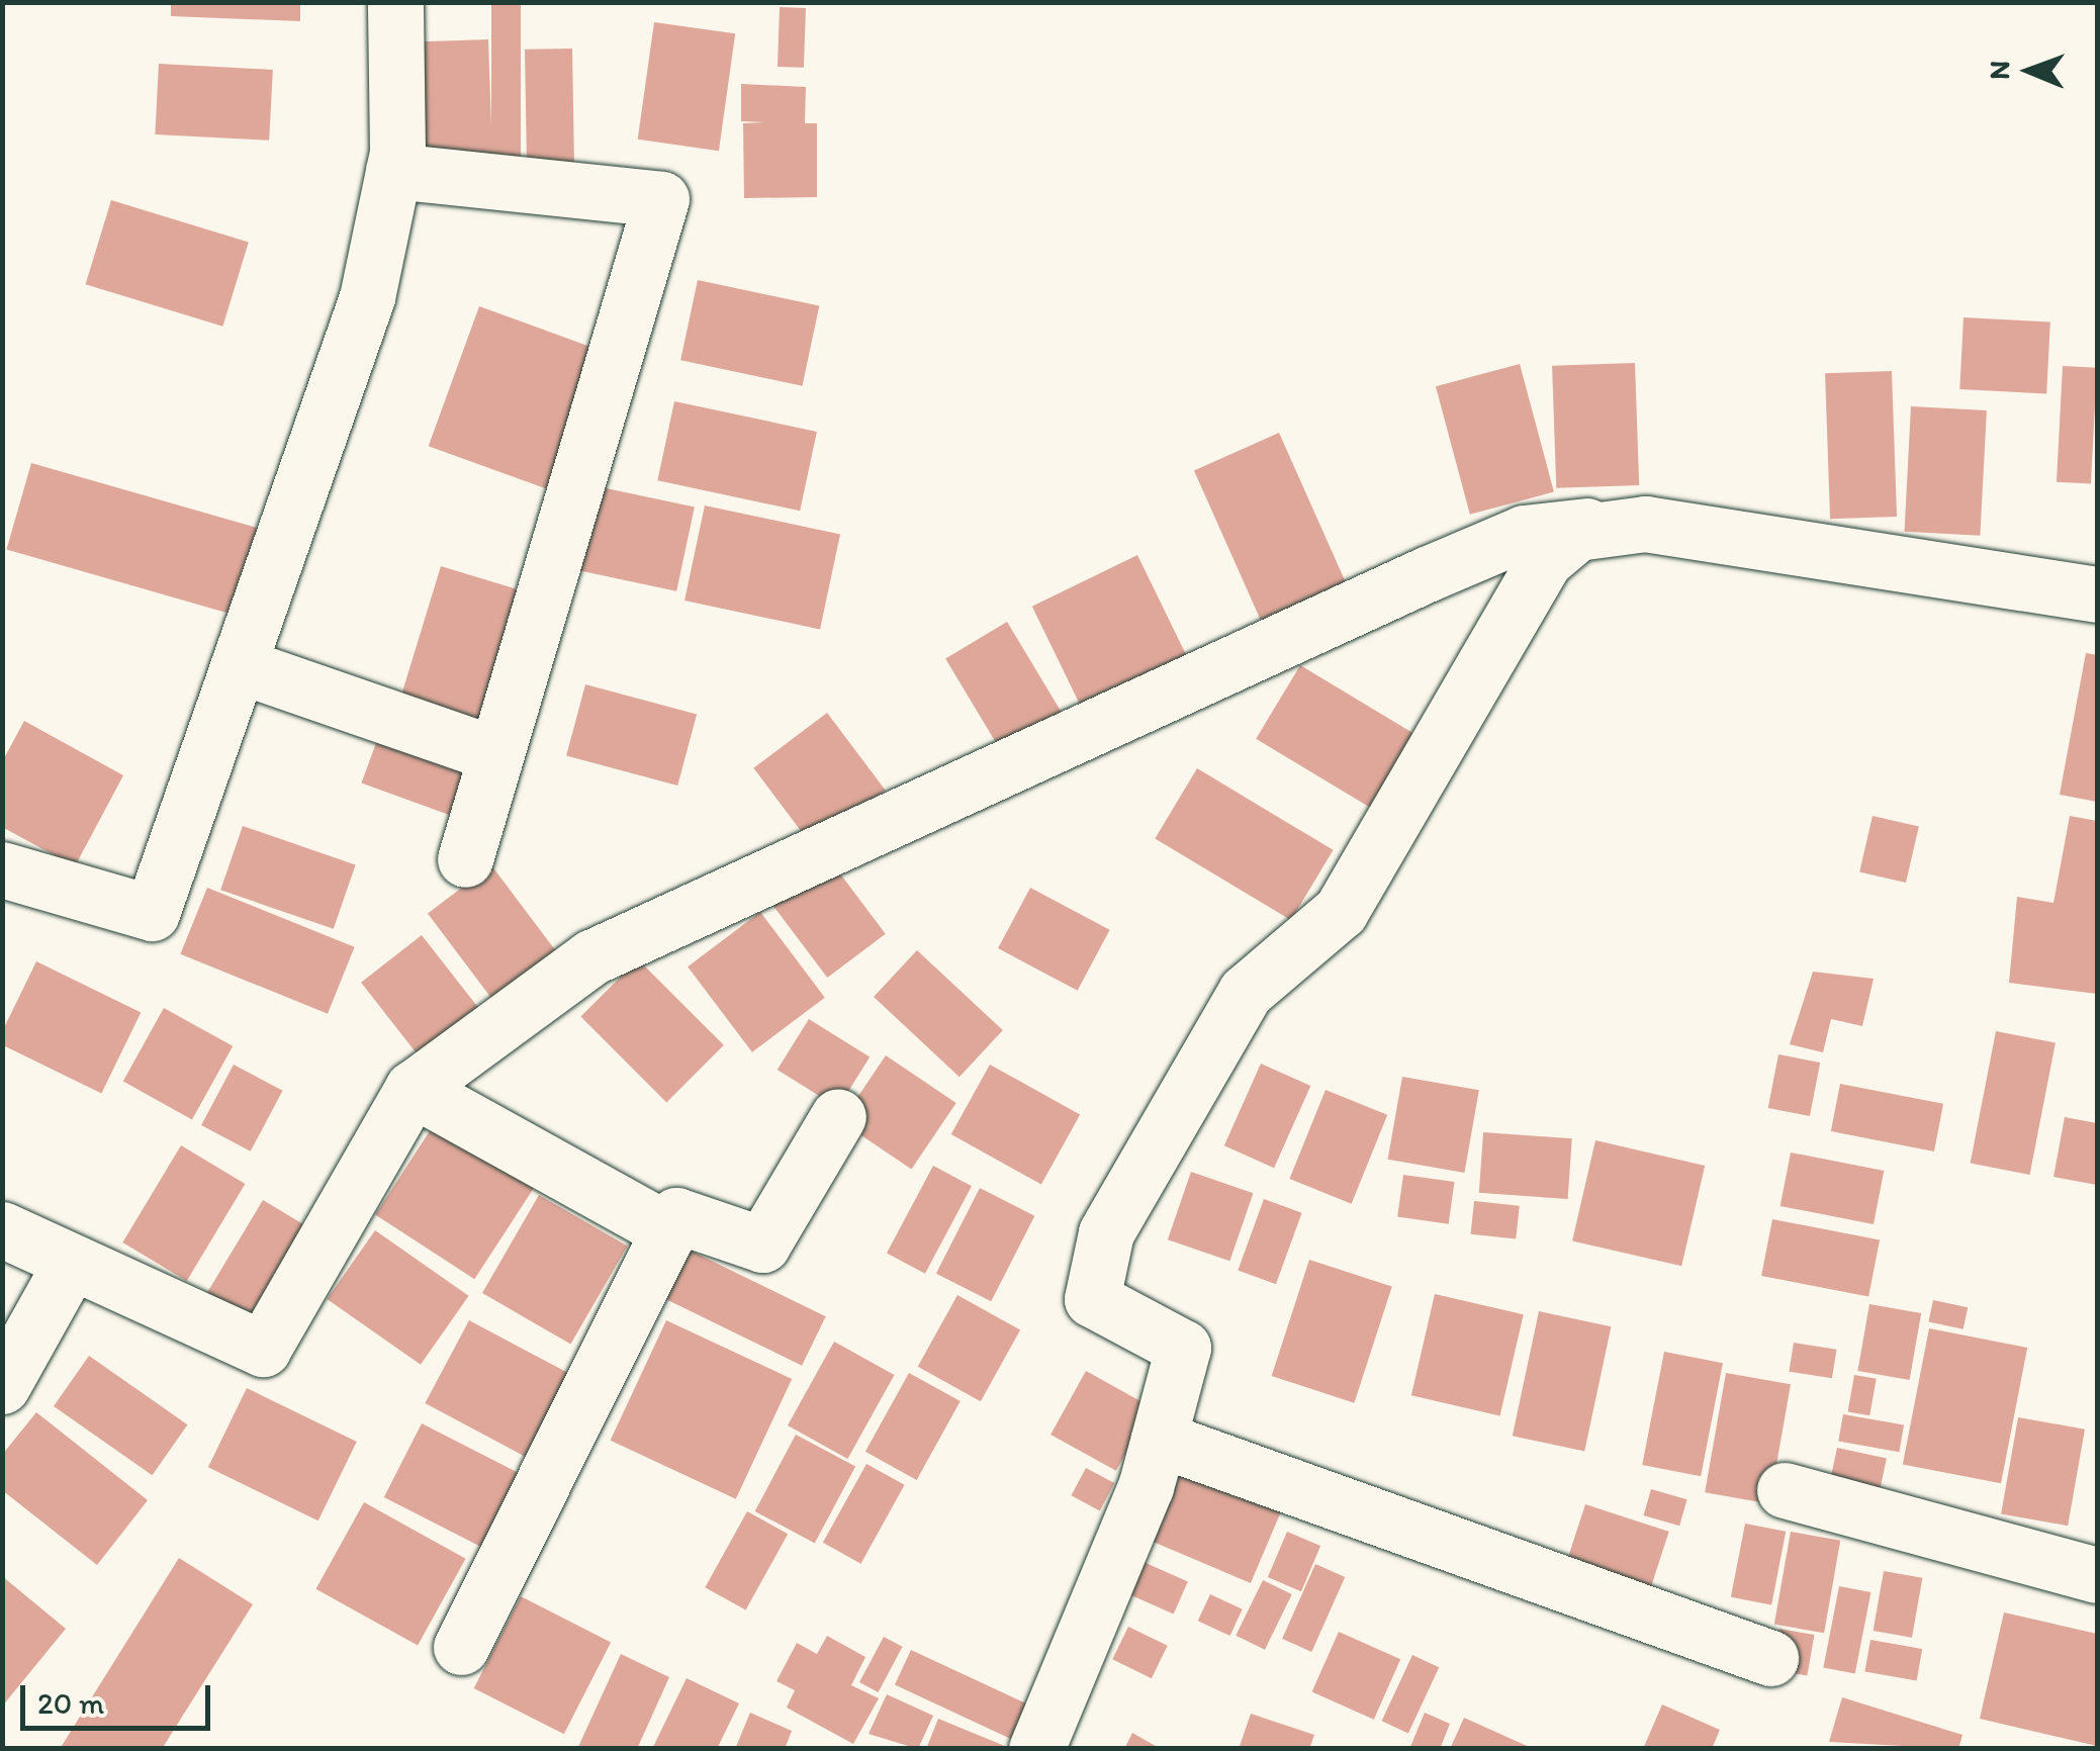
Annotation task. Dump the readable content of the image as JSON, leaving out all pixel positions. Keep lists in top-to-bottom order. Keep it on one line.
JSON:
{"scale_bar":"20 m","north":"left"}
